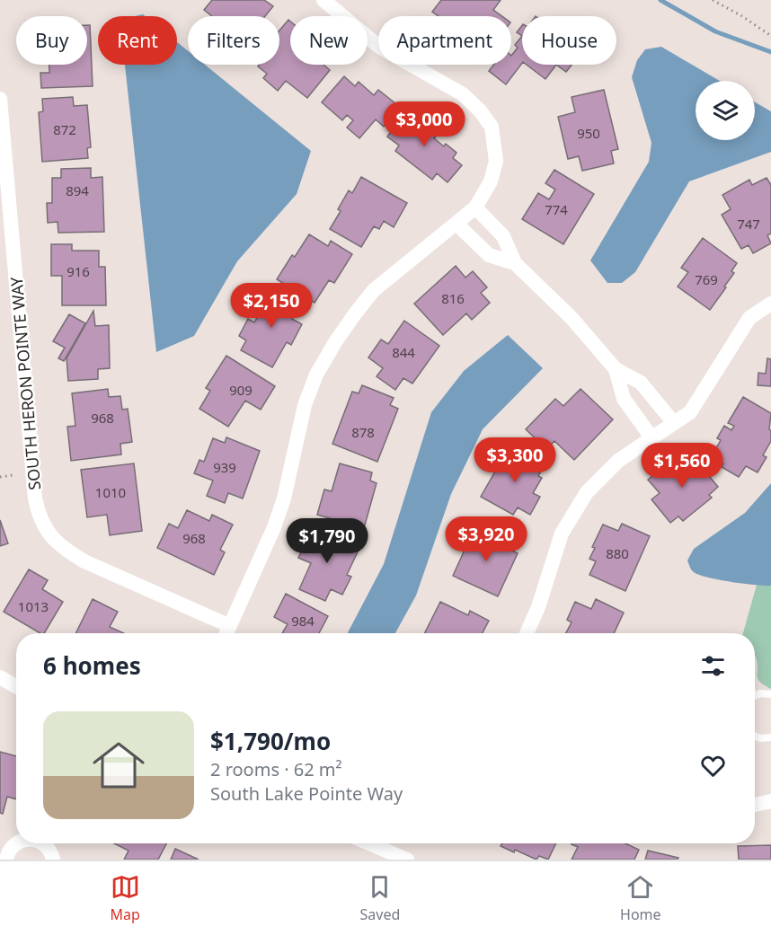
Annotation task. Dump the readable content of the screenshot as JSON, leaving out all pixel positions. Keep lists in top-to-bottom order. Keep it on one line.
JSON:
{"streets":{"street":["SOUTH HERON POINTE WAY"]},"house_numbers":["872","950","894","774","747","916","769","816","844","909","968","878","939","1010","968","880","1013","984"],"page":{"chip":["Buy","Rent","Filters","New","Apartment","House"],"price":["$3,000","$2,150","$3,300","$1,560","$3,920","$1,790"],"heading":"6 homes","list":[{"name":"$1,790/mo","note":"2 rooms · 62 m² · South Lake Pointe Way"}],"tabs":["Map","Saved","Home"]}}
